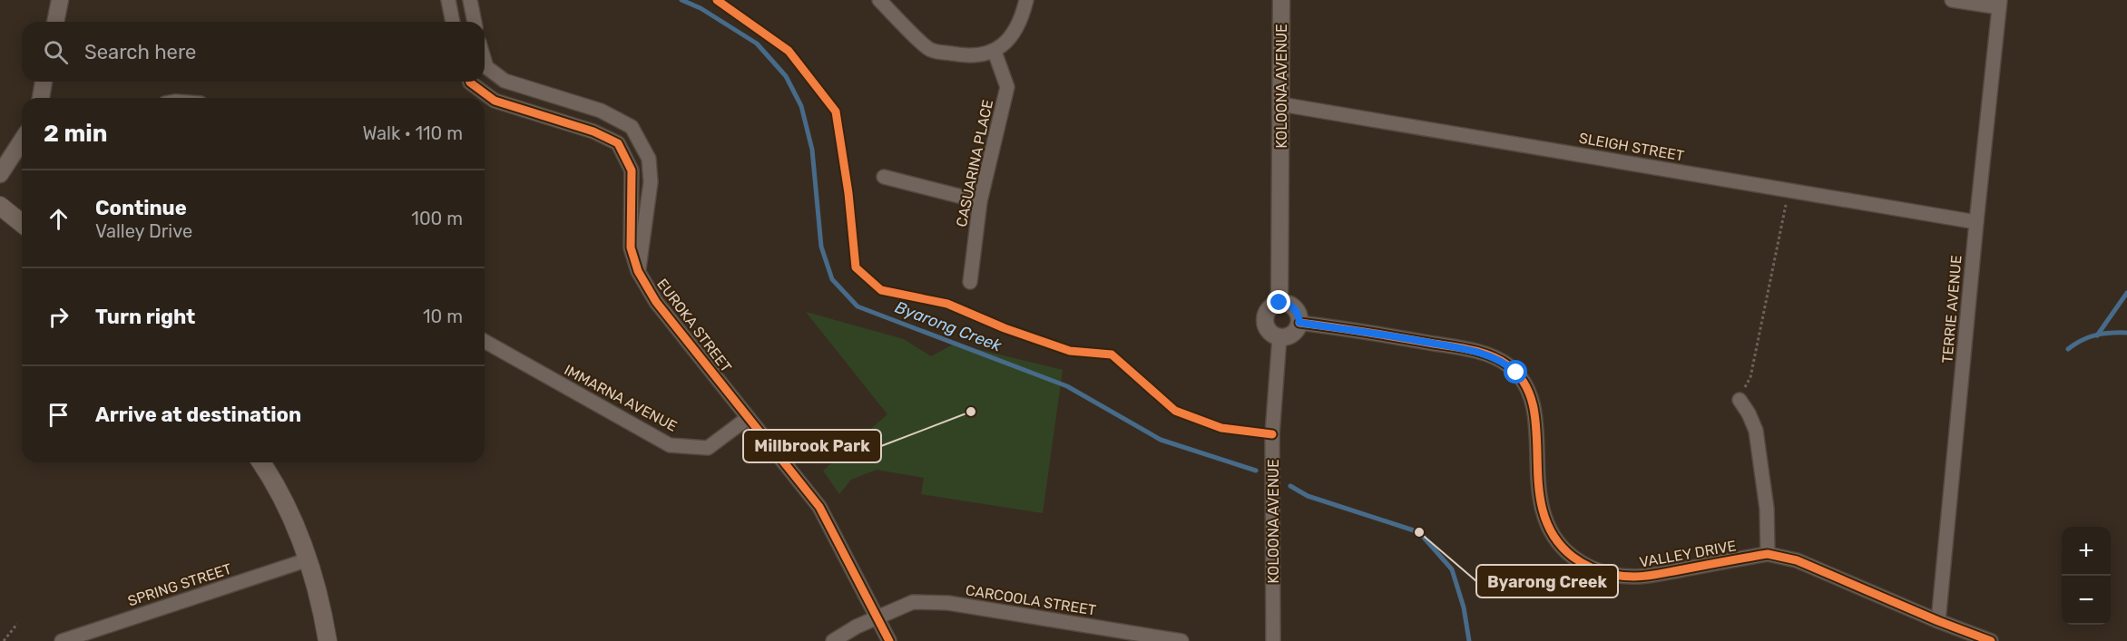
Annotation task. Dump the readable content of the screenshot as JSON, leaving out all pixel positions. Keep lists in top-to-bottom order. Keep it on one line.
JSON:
{"streets":{"street":["KOLOONA AVENUE","SLEIGH STREET","CASUARINA PLACE","TERRIE AVENUE","EUROKA STREET","IMMARNA AVENUE","VALLEY DRIVE","SPRING STREET","CARCOOLA STREET"]},"crossings":[["KOLOONA AVENUE","SLEIGH STREET"],["KOLOONA AVENUE","VALLEY DRIVE"],["SLEIGH STREET","TERRIE AVENUE"],["TERRIE AVENUE","VALLEY DRIVE"],["EUROKA STREET","IMMARNA AVENUE"],["EUROKA STREET","CARCOOLA STREET"]],"water":["Byarong Creek"],"places":["Millbrook Park","Byarong Creek"],"page":{"search":"Search here","heading":["2 min","Walk · 110 m"],"list":[["Continue","Valley Drive","100 m"],["Turn right","10 m"],"Arrive at destination"],"map_buttons":["+","−"]}}
